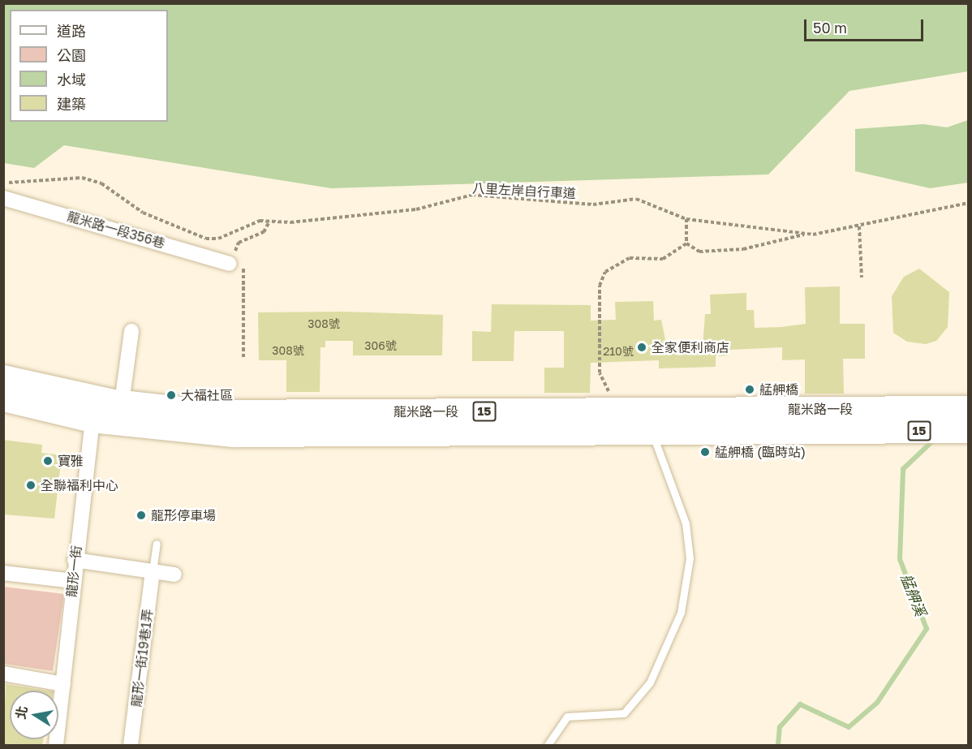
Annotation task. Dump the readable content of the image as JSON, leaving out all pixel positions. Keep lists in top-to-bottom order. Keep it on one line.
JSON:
{"streets":{"main road":["龍米路一段","15"],"street":["龍米路一段356巷","龍形一街","龍形一街19巷1弄"],"path":["八里左岸自行車道"]},"crossings":[["龍米路一段","龍形一街"]],"water":["艋舺溪"],"places":["全家便利商店","艋舺橋","大福社區","艋舺橋 (臨時站)","寶雅","全聯福利中心","龍形停車場"],"house_numbers":["308號","306號","308號","210號"],"legend":["道路","公園","水域","建築"],"scale_bar":"50 m","north":"left"}
